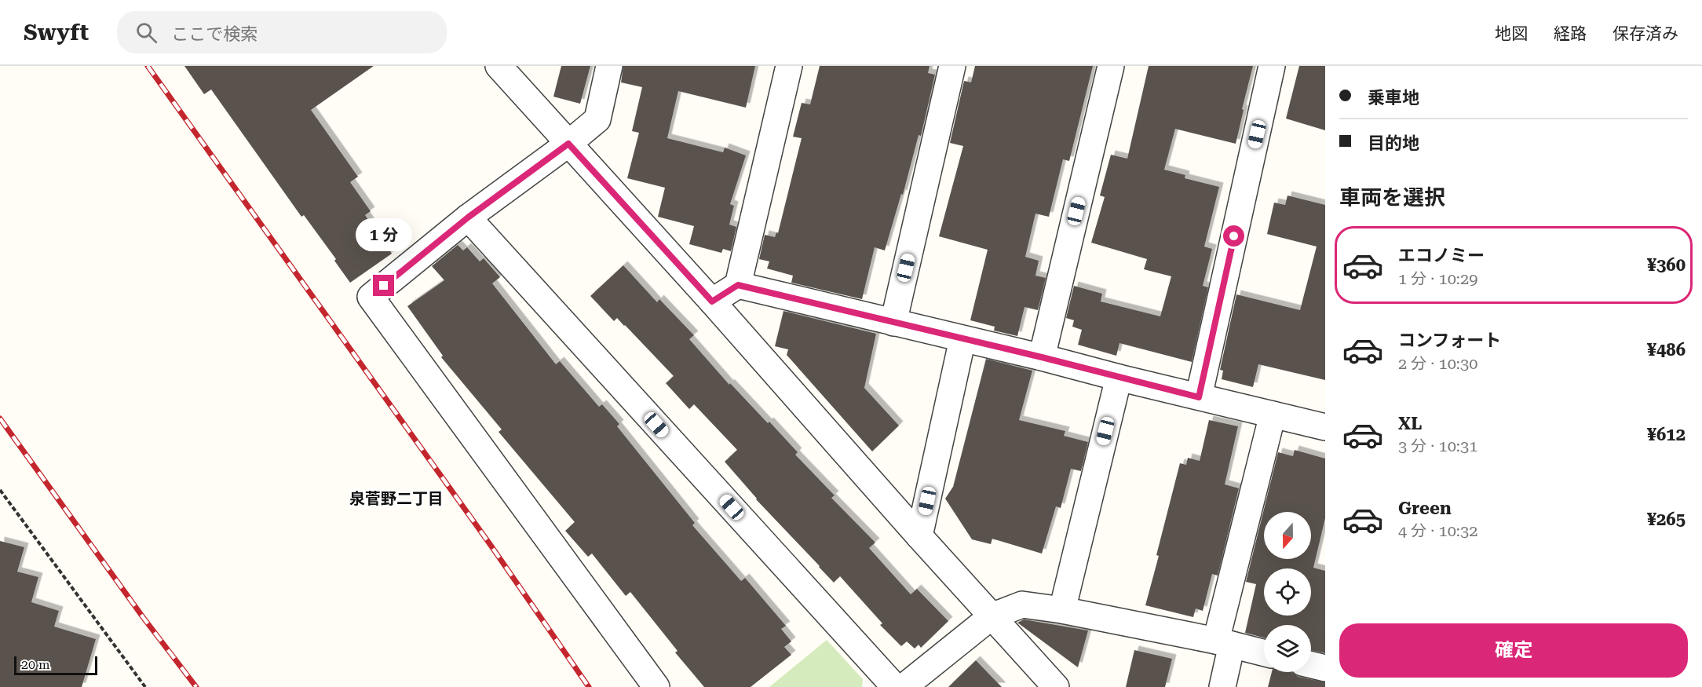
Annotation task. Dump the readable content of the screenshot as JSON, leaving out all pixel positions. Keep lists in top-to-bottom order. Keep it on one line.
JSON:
{"districts":["泉菅野二丁目"],"scale_bar":"20 m","north":"bottom","page":{"header":"Swyft","search":"ここで検索","nav":["地図","経路","保存済み"],"banner":["乗車地","目的地"],"heading":"車両を選択","bubble":"1 分","list":[{"name":"エコノミー","note":"1 分 · 10:29","value":"¥360"},{"name":"コンフォート","note":"2 分 · 10:30","value":"¥486"},{"name":"XL","note":"3 分 · 10:31","value":"¥612"},{"name":"Green","note":"4 分 · 10:32","value":"¥265"}],"buttons":"確定","scale":"20 m"}}
